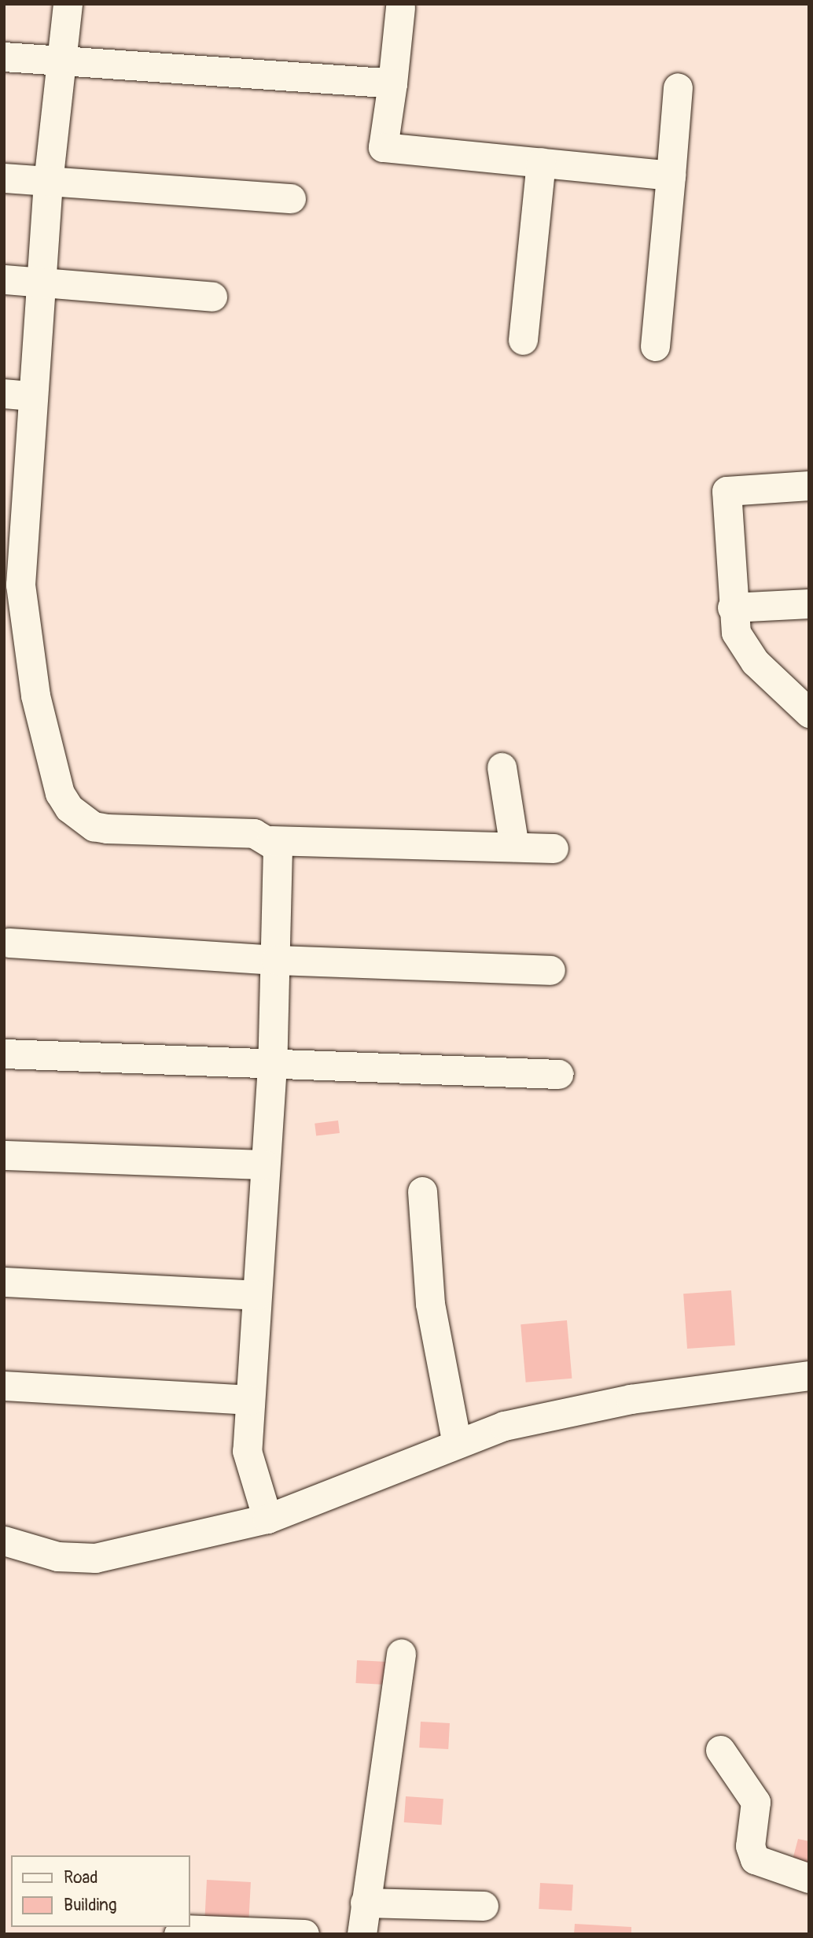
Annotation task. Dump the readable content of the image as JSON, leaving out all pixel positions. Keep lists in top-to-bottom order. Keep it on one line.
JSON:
{"legend":["Road","Building"]}
